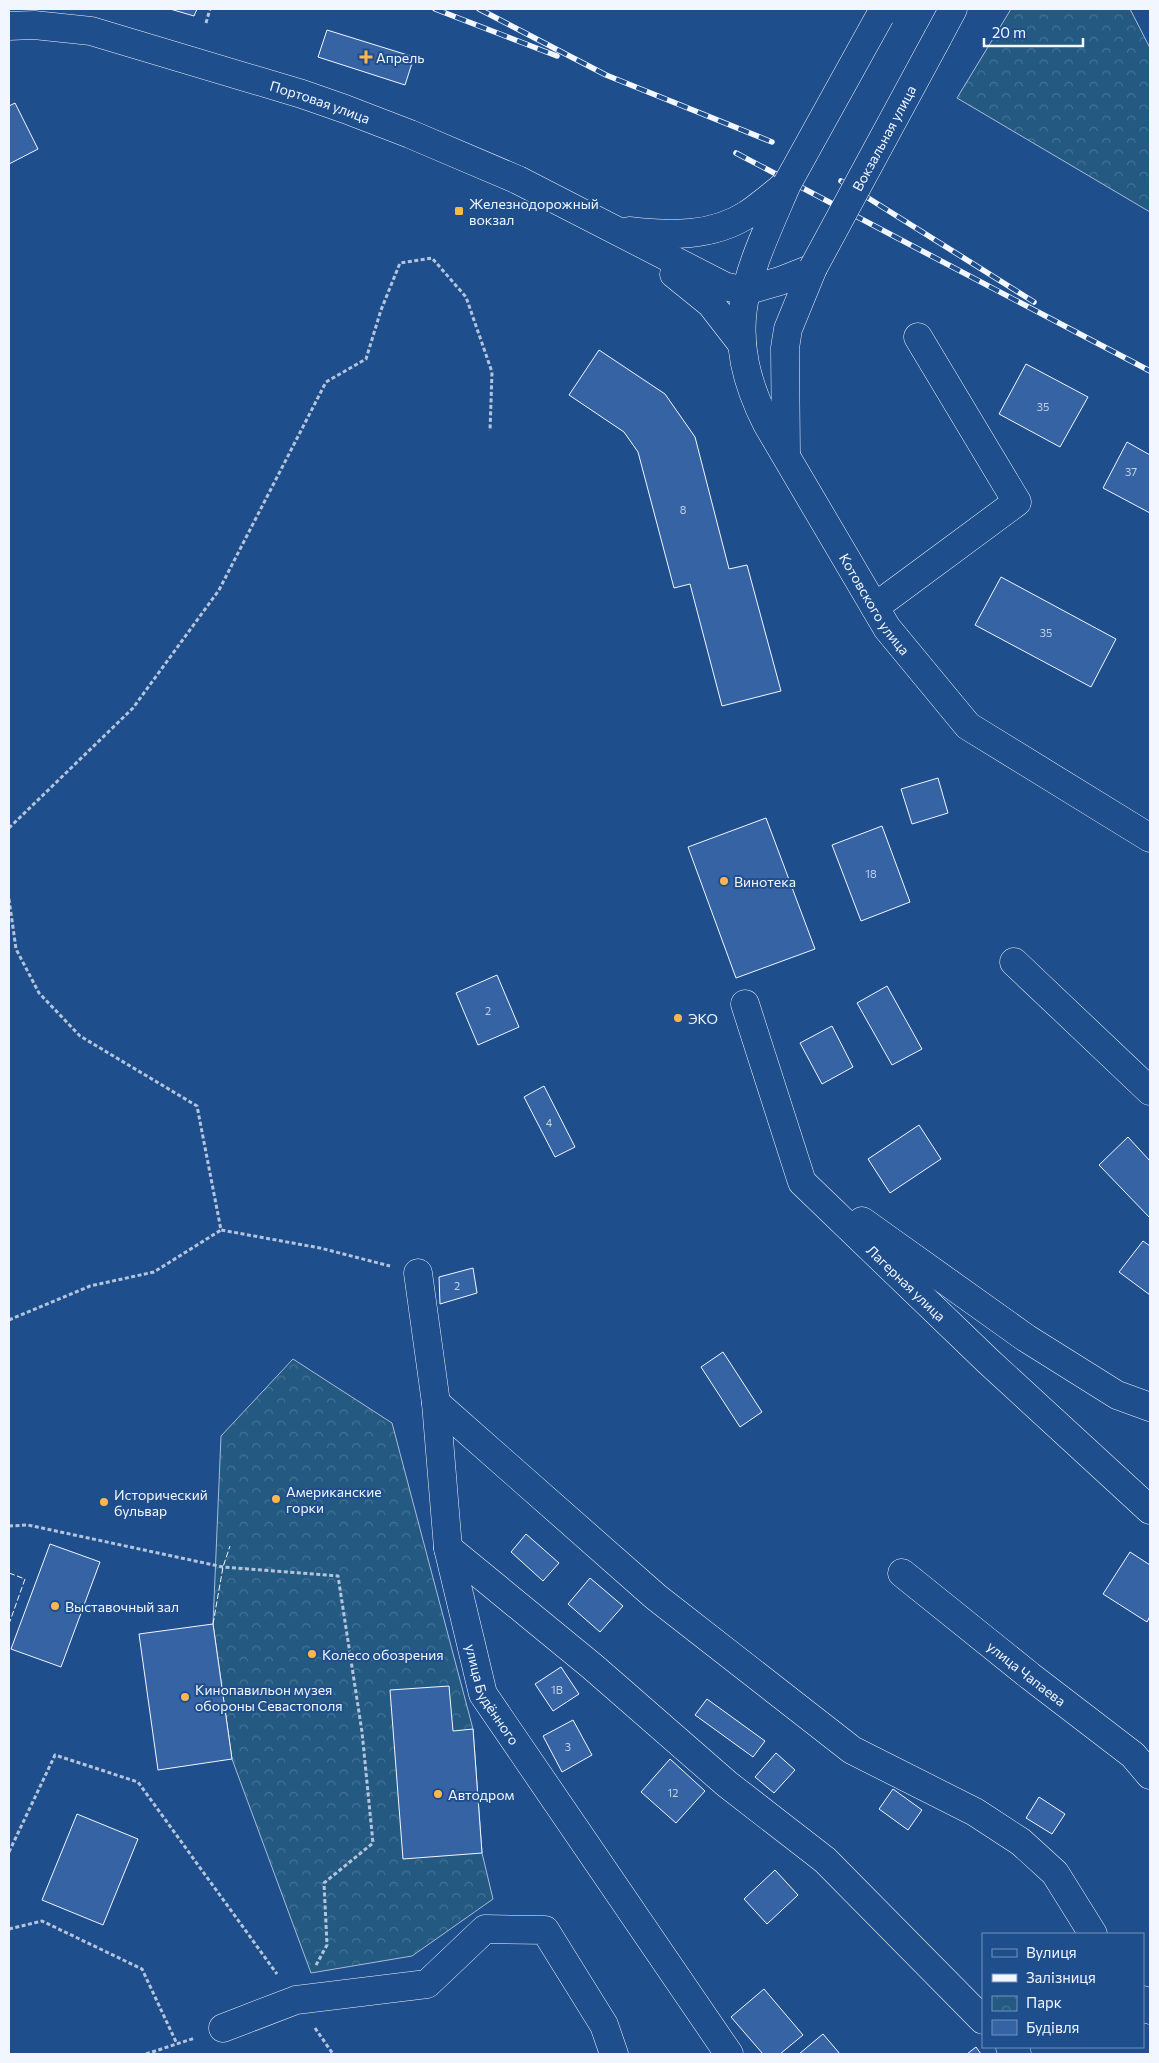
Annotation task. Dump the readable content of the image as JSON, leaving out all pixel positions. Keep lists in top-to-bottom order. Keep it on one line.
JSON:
{"streets":{"main road":["Портовая улица","Вокзальная улица","Котовского улица","Лагерная улица","улица Чапаева","улица Будённого"]},"places":{"health":["Апрель"],"transit":["Железнодорожный вокзал"],"other":["Винотека","ЭКО","Американские горки","Исторический бульвар","Выставочный зал","Колесо обозрения","Кинопавильон музея обороны Севастополя","Автодром"]},"house_numbers":["35","37","8","35","18","2","4","2","1В","3","12"],"legend":["Вулиця","Залізниця","Парк","Будівля"],"scale_bar":"20 m"}
